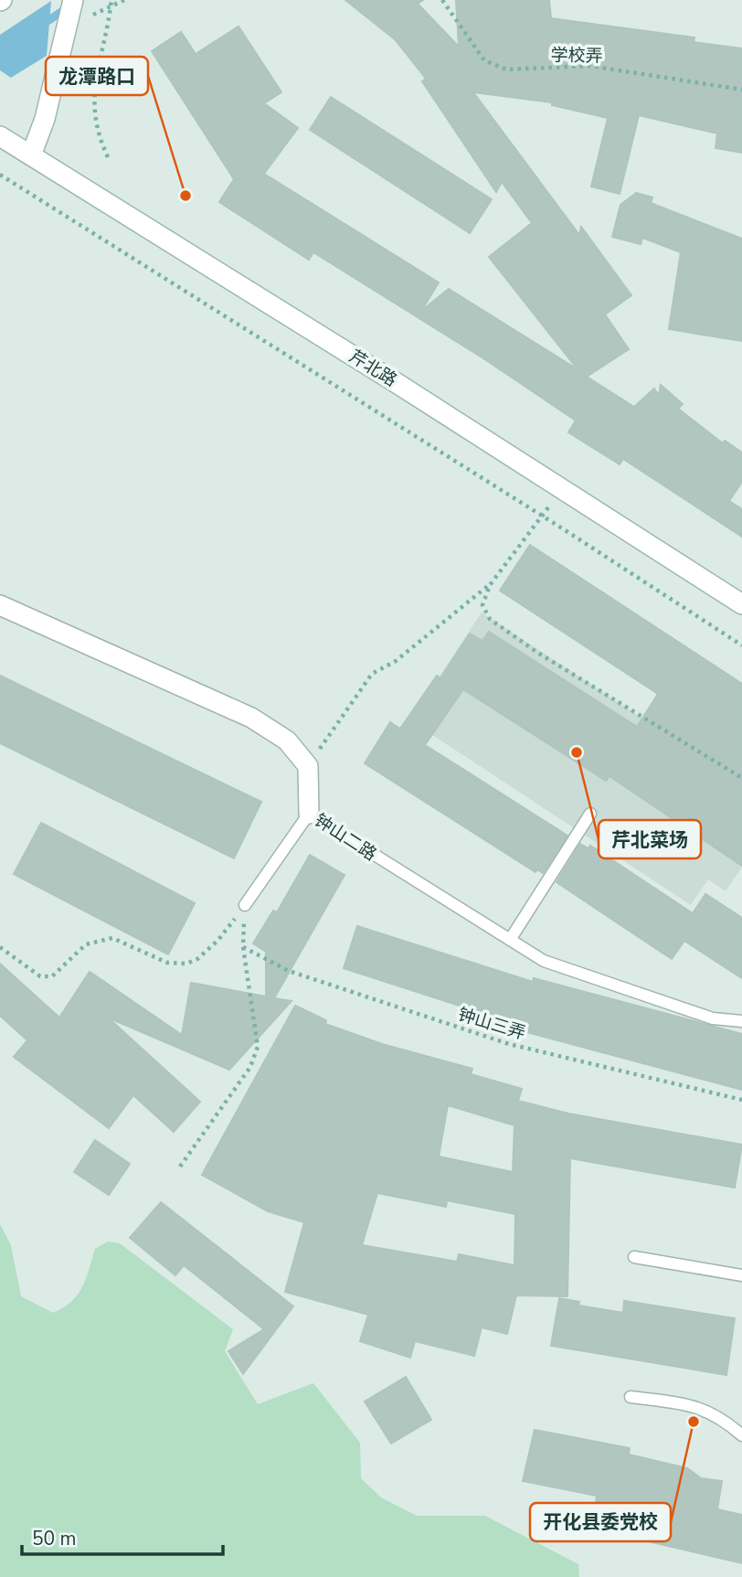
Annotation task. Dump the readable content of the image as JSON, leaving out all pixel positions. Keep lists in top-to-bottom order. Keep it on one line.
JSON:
{"streets":{"main road":["芹北路","钟山二路"],"path":["学校弄","钟山三弄"]},"places":["龙潭路口","芹北菜场","开化县委党校"],"scale_bar":"50 m"}
